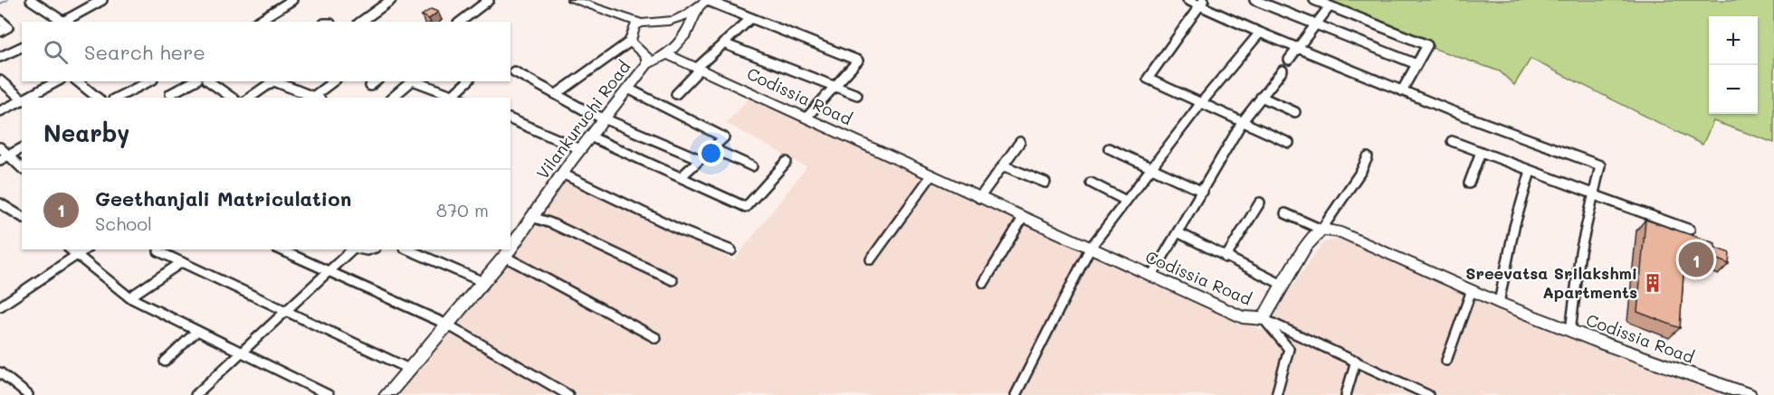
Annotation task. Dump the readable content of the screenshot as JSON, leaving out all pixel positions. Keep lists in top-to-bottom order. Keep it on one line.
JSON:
{"streets":{"street":["Codissia Road","Vilankuruchi Road"]},"places":{"building":["Sreevatsa Srilakshmi Apartments"]},"page":{"map_buttons":["+","−"],"search":"Search here","heading":"Nearby","list":[{"mark":"1","name":"Geethanjali Matriculation","note":"School","value":"870 m"}],"pins":"1"}}
